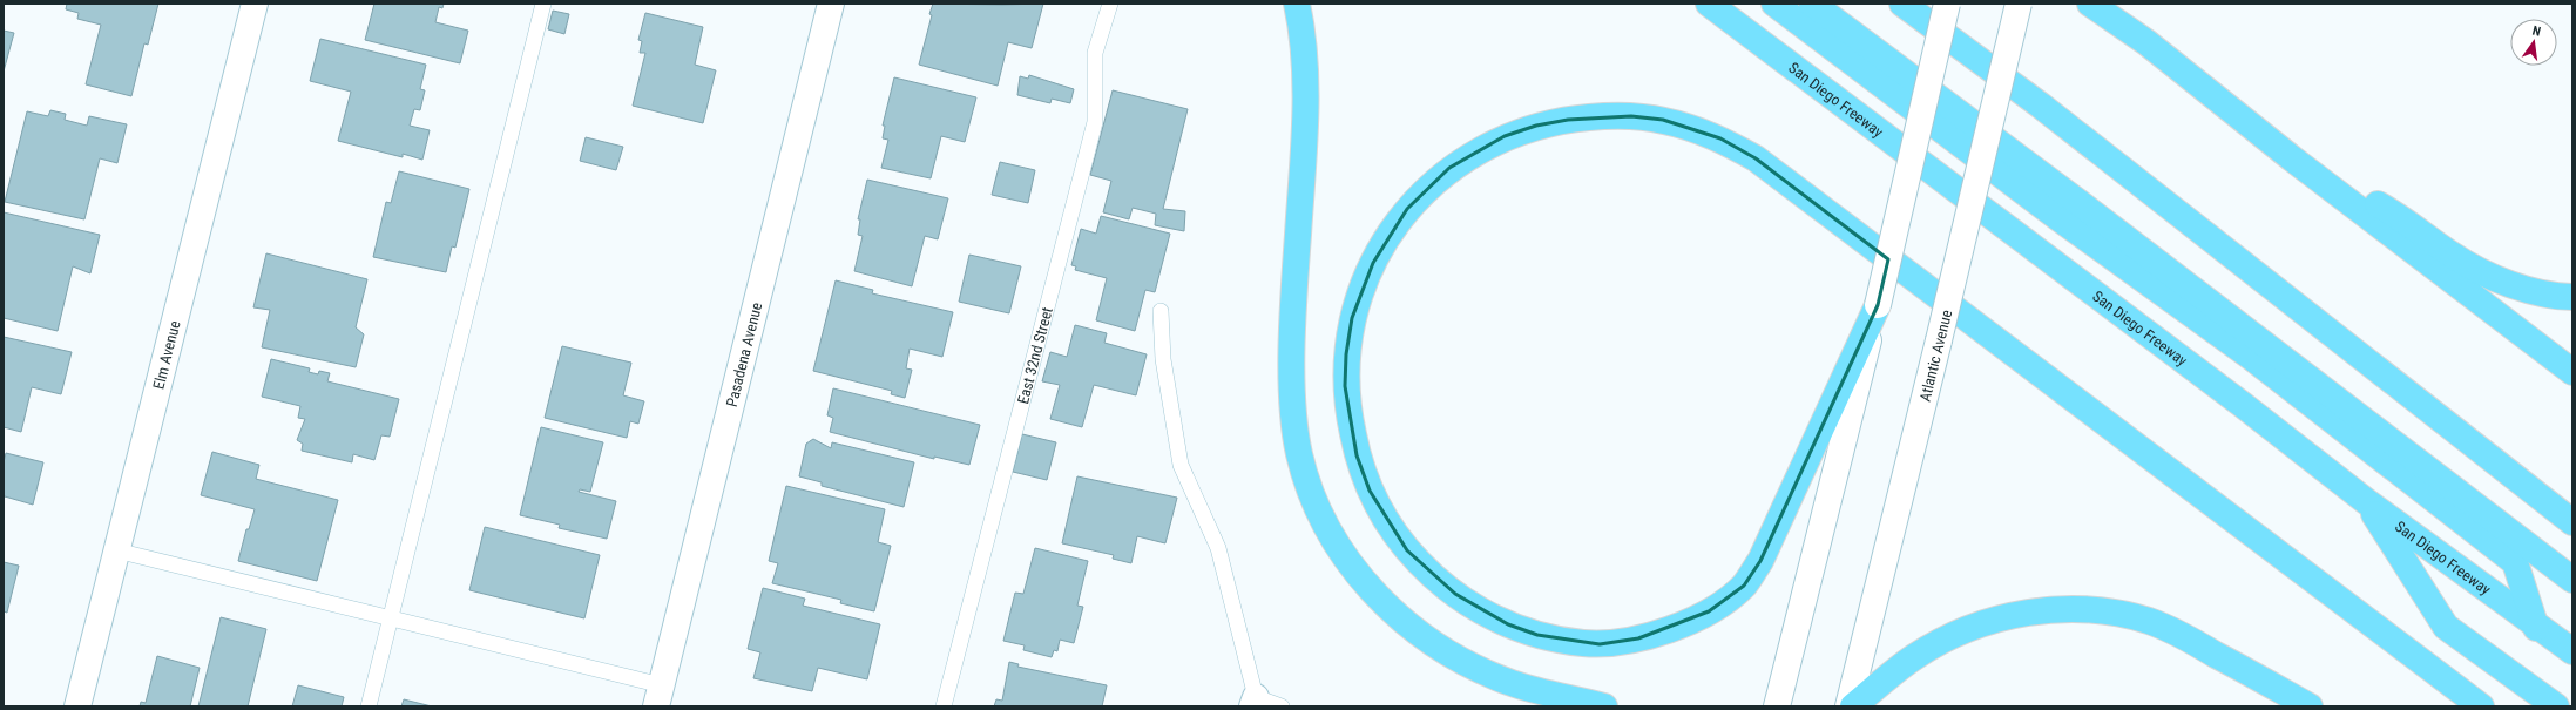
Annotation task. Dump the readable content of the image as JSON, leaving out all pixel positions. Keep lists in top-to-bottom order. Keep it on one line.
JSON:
{"streets":{"highway":["San Diego Freeway"],"main road":["Elm Avenue","Pasadena Avenue","Atlantic Avenue"],"lane":["East 32nd Street"]},"north":"top"}
